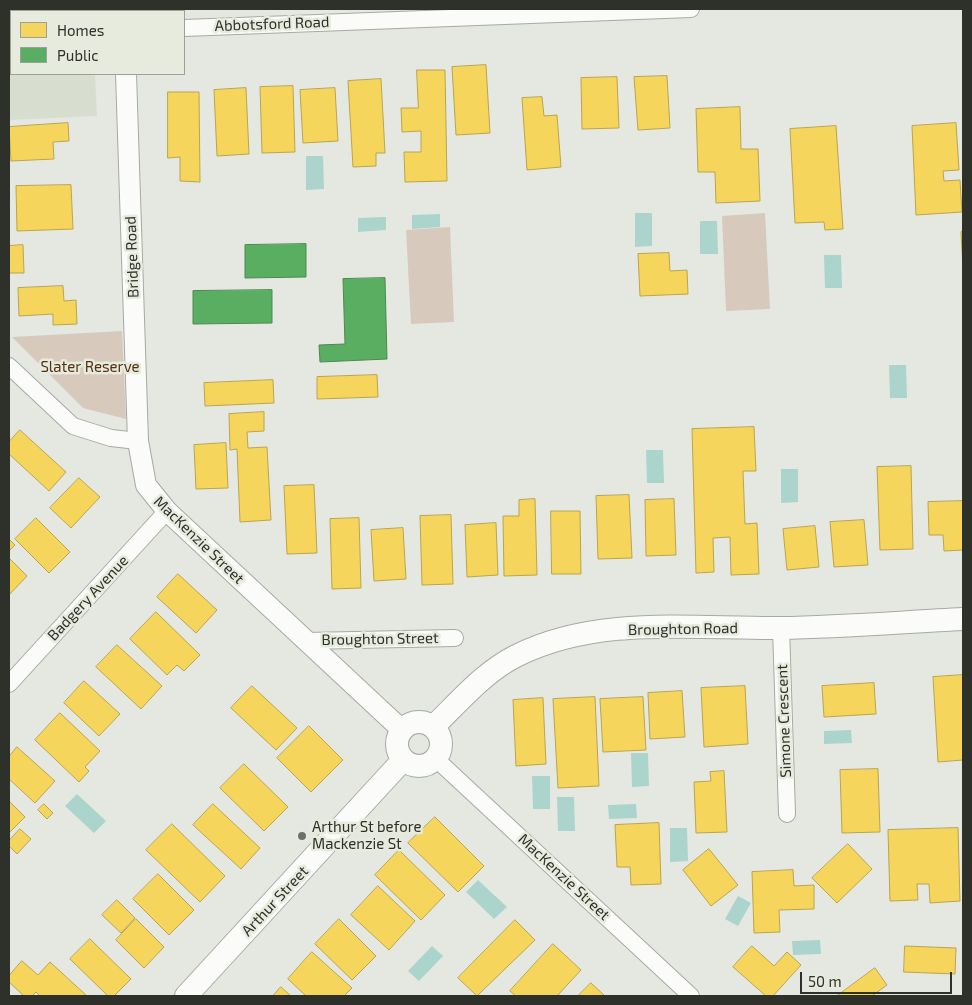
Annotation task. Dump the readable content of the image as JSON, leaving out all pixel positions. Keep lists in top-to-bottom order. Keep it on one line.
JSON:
{"streets":{"main road":["Broughton Road","Arthur Street"],"street":["Abbotsford Road","Bridge Road","MacKenzie Street","Badgery Avenue","Broughton Street","Simone Crescent"]},"crossings":[["Bridge Road","MacKenzie Street"],["MacKenzie Street","Badgery Avenue"],["MacKenzie Street","Broughton Road"],["MacKenzie Street","Broughton Street"],["MacKenzie Street","Arthur Street"],["Broughton Road","Simone Crescent"],["Broughton Road","Arthur Street"]],"parks":["Slater Reserve"],"places":["Arthur St before Mackenzie St"],"legend":["Homes","Public"],"scale_bar":"50 m"}
